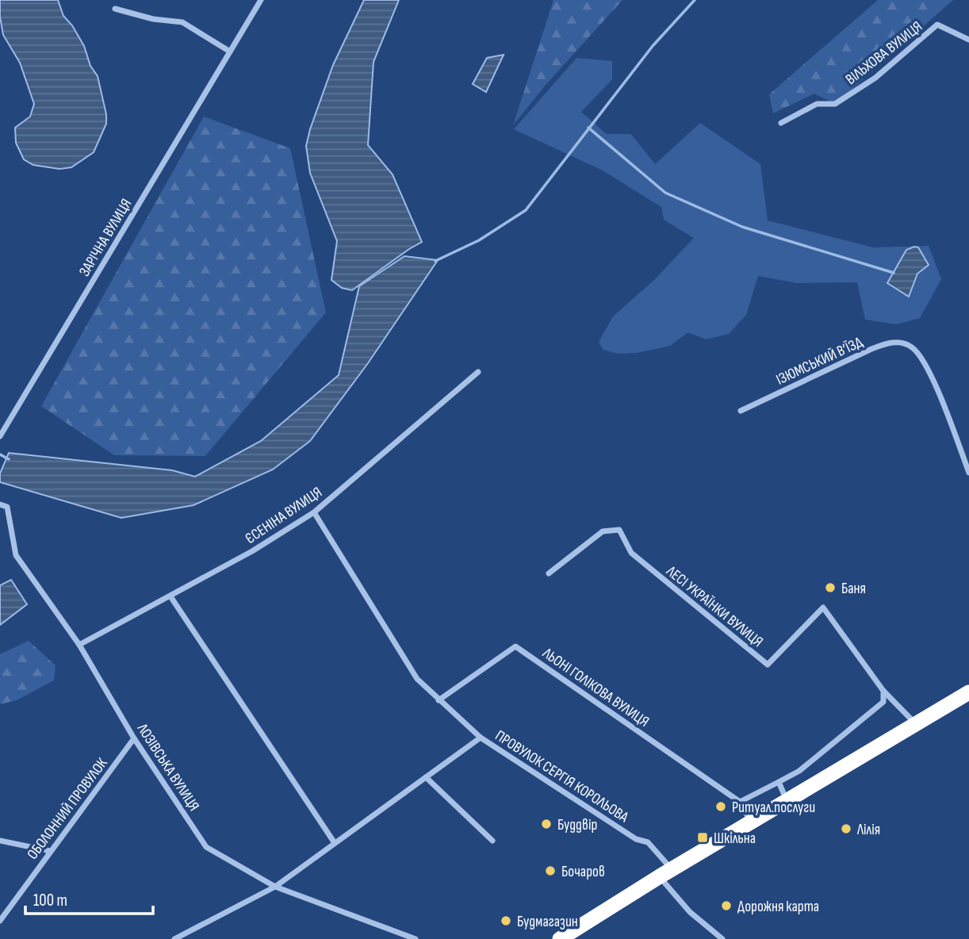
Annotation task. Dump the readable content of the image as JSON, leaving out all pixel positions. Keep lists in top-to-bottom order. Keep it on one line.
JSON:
{"streets":{"street":["ВІЛЬХОВА ВУЛИЦЯ","ЗАРІЧНА ВУЛИЦЯ","ІЗЮМСЬКИЙ В’ЇЗД","ЄСЕНІНА ВУЛИЦЯ","ЛЕСІ УКРАЇНКИ ВУЛИЦЯ","ЛЬОНІ ГОЛІКОВА ВУЛИЦЯ","ЛОЗІВСЬКА ВУЛИЦЯ","ПРОВУЛОК СЕРГІЯ КОРОЛЬОВА","ОБОЛОННИЙ ПРОВУЛОК"]},"crossings":[["ЄСЕНІНА ВУЛИЦЯ","ЛОЗІВСЬКА ВУЛИЦЯ"],["ЄСЕНІНА ВУЛИЦЯ","ПРОВУЛОК СЕРГІЯ КОРОЛЬОВА"],["ЛЬОНІ ГОЛІКОВА ВУЛИЦЯ","ПРОВУЛОК СЕРГІЯ КОРОЛЬОВА"],["ЛОЗІВСЬКА ВУЛИЦЯ","ОБОЛОННИЙ ПРОВУЛОК"]],"places":{"other":["Баня","Ритуал.послуги","Буддвір","Лілія","Бочаров","Дорожня карта","Будмагазин"],"transit":["Шкільна"]},"scale_bar":"100 m"}
